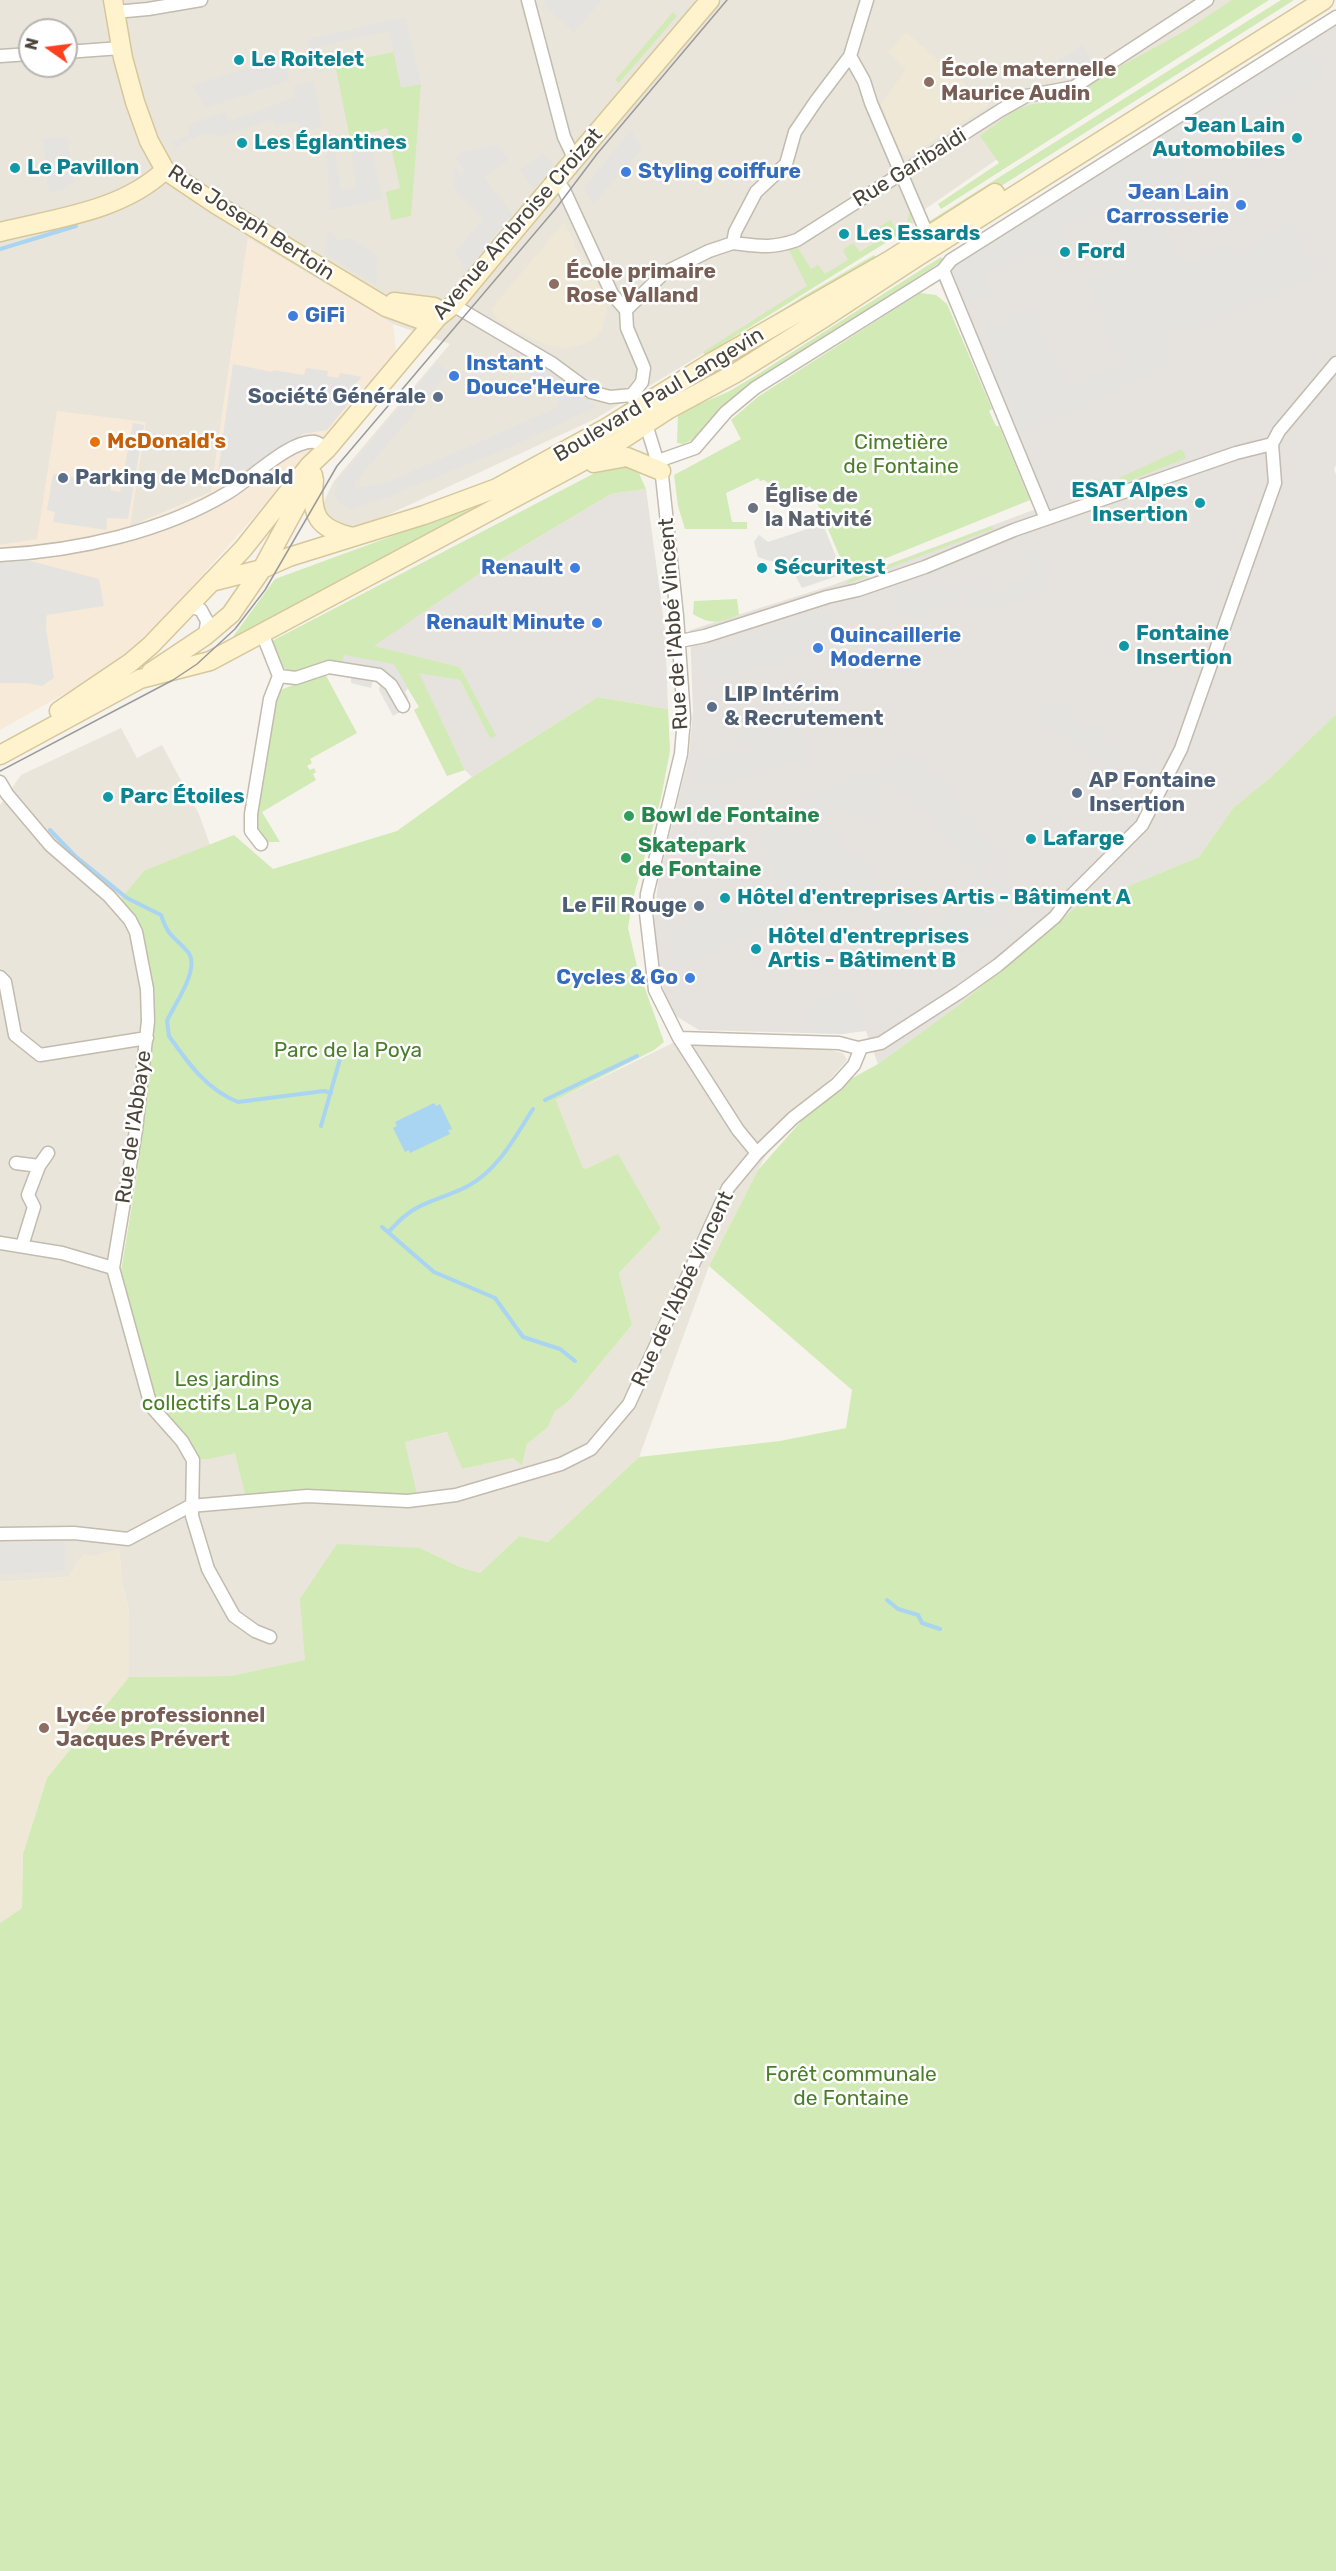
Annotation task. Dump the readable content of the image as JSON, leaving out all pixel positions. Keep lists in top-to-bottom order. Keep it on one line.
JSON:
{"streets":{"main road":["Rue Joseph Bertoin","Avenue Ambroise Croizat","Boulevard Paul Langevin"],"street":["Rue Garibaldi","Rue de l'Abbé Vincent","Rue de l'Abbaye"]},"crossings":[["Rue Joseph Bertoin","Avenue Ambroise Croizat"],["Avenue Ambroise Croizat","Boulevard Paul Langevin"],["Boulevard Paul Langevin","Rue de l'Abbé Vincent"],["Rue de l'Abbé Vincent","Rue de l'Abbaye"]],"parks":["Cimetière de Fontaine","Parc de la Poya","Les jardins collectifs La Poya","Forêt communale de Fontaine"],"places":["Le Roitelet","École maternelle Maurice Audin","Jean Lain Automobiles","Les Églantines","Le Pavillon","Styling coiffure","Jean Lain Carrosserie","Les Essards","Ford","École primaire Rose Valland","GiFi","Instant Douce'Heure","Société Générale","McDonald's","Parking de McDonald","ESAT Alpes Insertion","Église de la Nativité","Renault","Sécuritest","Renault Minute","Fontaine Insertion","Quincaillerie Moderne","LIP Intérim & Recrutement","AP Fontaine Insertion","Parc Étoiles","Bowl de Fontaine","Lafarge","Skatepark de Fontaine","Hôtel d'entreprises Artis - Bâtiment A","Le Fil Rouge","Hôtel d'entreprises Artis - Bâtiment B","Cycles & Go","Lycée professionnel Jacques Prévert"],"north":"left"}
